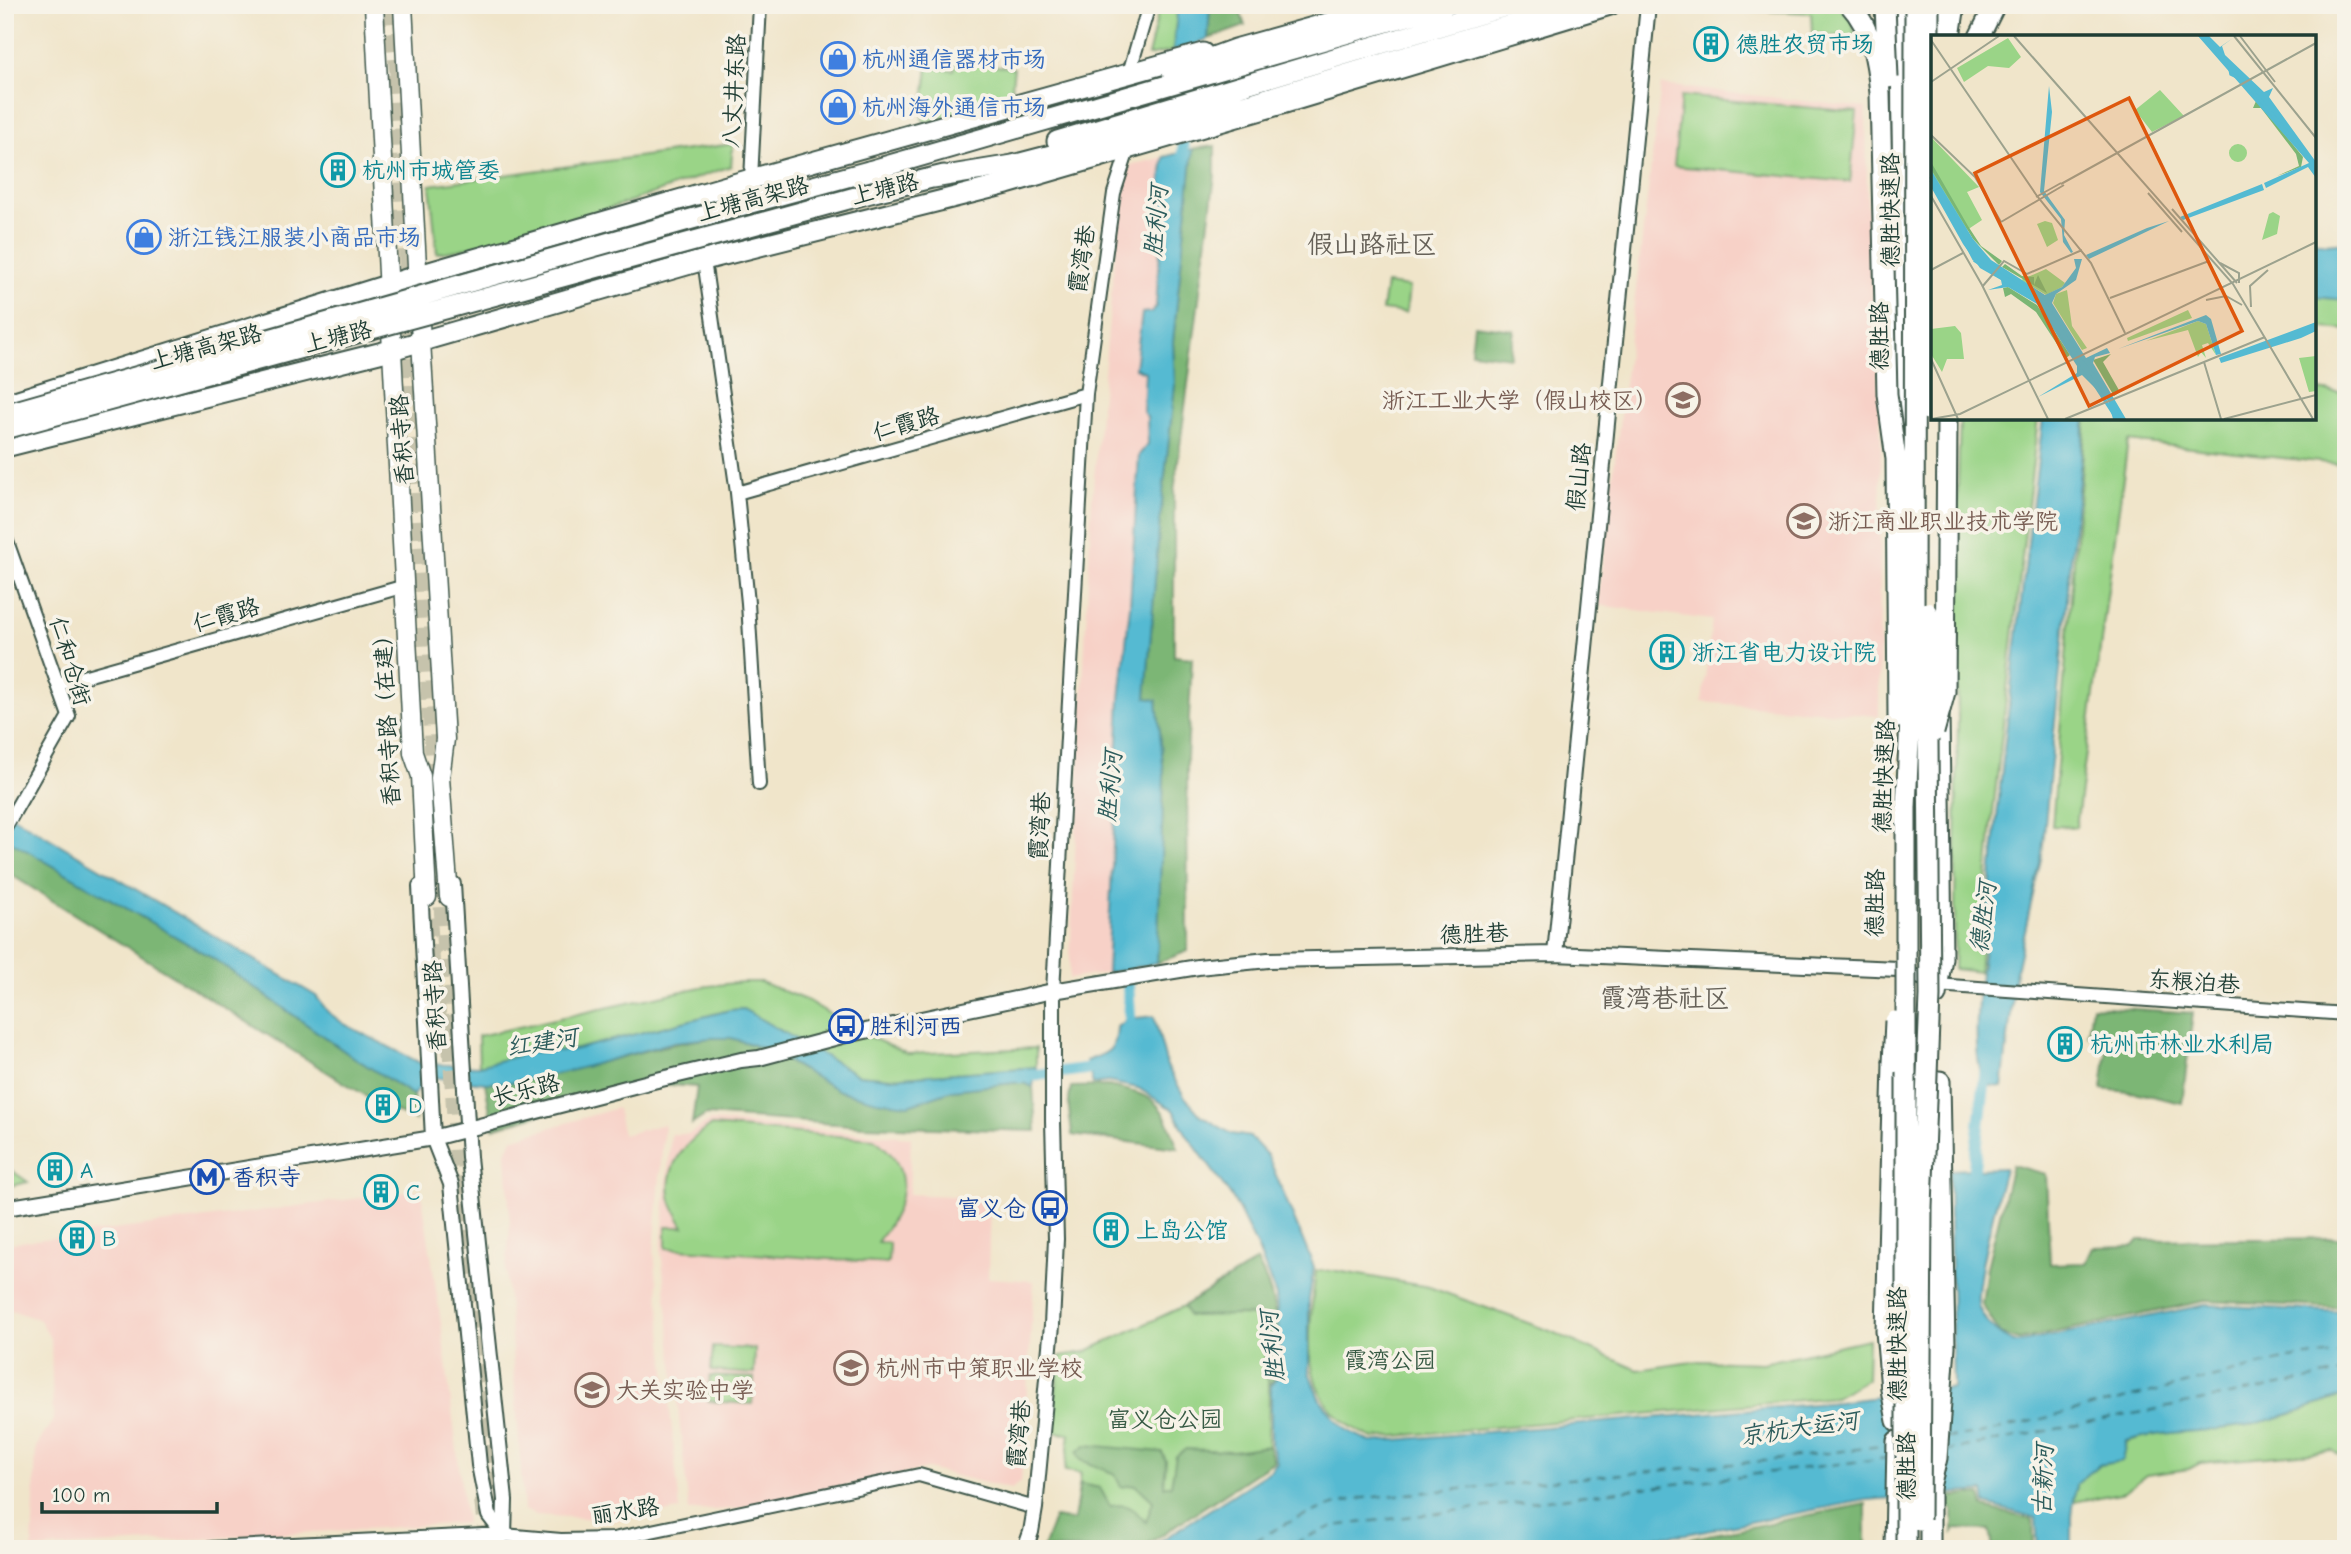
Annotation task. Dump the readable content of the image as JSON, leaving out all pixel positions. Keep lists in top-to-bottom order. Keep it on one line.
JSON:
{"streets":{"main road":["上塘路","上塘高架路","德胜快速路","德胜路","香积寺路","香积寺路（在建）"],"street":["八丈井东路","霞湾巷","仁霞路","假山路","仁和仓街","德胜巷","东粮泊巷","长乐路","丽水路"]},"crossings":[["八丈井东路","上塘路"],["上塘路","霞湾巷"],["上塘路","香积寺路"],["上塘路","香积寺路（在建）"],["德胜快速路","德胜路"],["德胜快速路","东粮泊巷"],["霞湾巷","仁霞路"],["霞湾巷","德胜巷"],["霞湾巷","长乐路"],["霞湾巷","丽水路"],["德胜路","德胜巷"],["德胜路","东粮泊巷"],["仁霞路","仁和仓街"],["仁霞路","香积寺路（在建）"],["香积寺路","香积寺路（在建）"],["香积寺路","长乐路"],["香积寺路","丽水路"],["假山路","德胜巷"],["德胜巷","东粮泊巷"],["德胜巷","长乐路"]],"districts":["假山路社区","霞湾巷社区"],"water":["胜利河","德胜河","红建河","京杭大运河","古新河"],"parks":["霞湾公园","富义仓公园"],"places":{"building":["德胜农贸市场","杭州市城管委","浙江省电力设计院","杭州市林业水利局","D","A","C","上岛公馆","B"],"shop":["杭州通信器材市场","杭州海外通信市场","浙江钱江服装小商品市场"],"school or university":["浙江工业大学（假山校区）","浙江商业职业技术学院","杭州市中策职业学校","大关实验中学"],"bus stop":["胜利河西","富义仓"],"metro station":["香积寺"]},"scale_bar":"100 m"}
